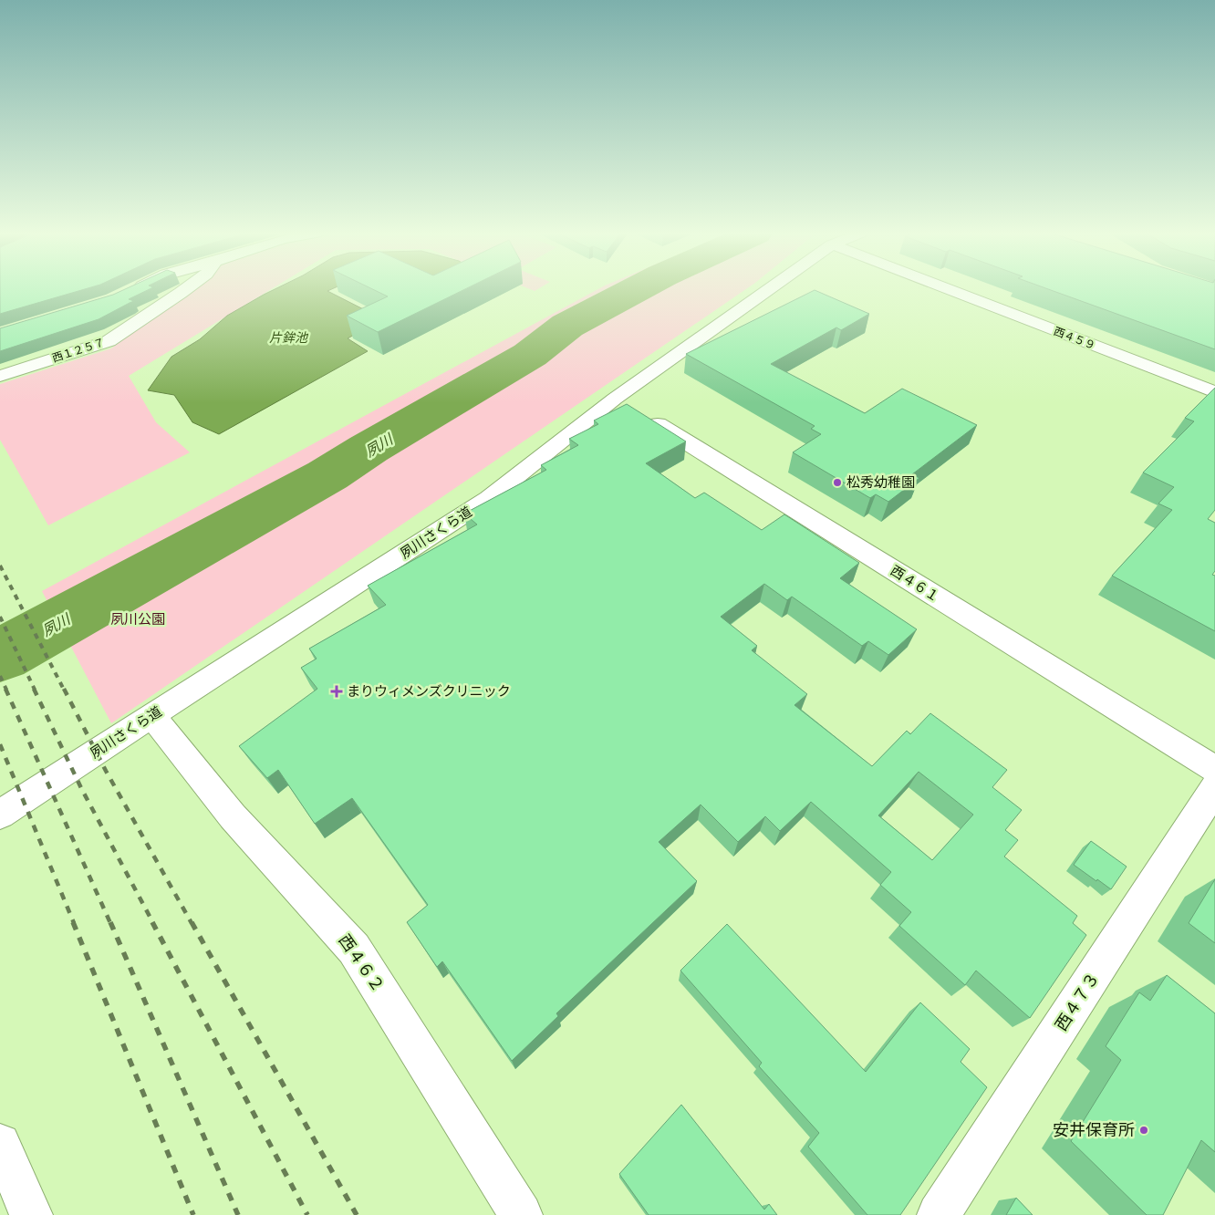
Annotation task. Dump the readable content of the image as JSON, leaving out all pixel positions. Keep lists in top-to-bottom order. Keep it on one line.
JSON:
{"streets":{"street":["西４５９","西１２５７","夙川さくら道","西４６１","西４６２","西４７３"]},"crossings":[["夙川さくら道","西４６１"],["夙川さくら道","西４６２"]],"water":["片鉾池","夙川"],"parks":["夙川公園"],"places":{"other":["松秀幼稚園","安井保育所"],"health":["まりウィメンズクリニック"]}}
